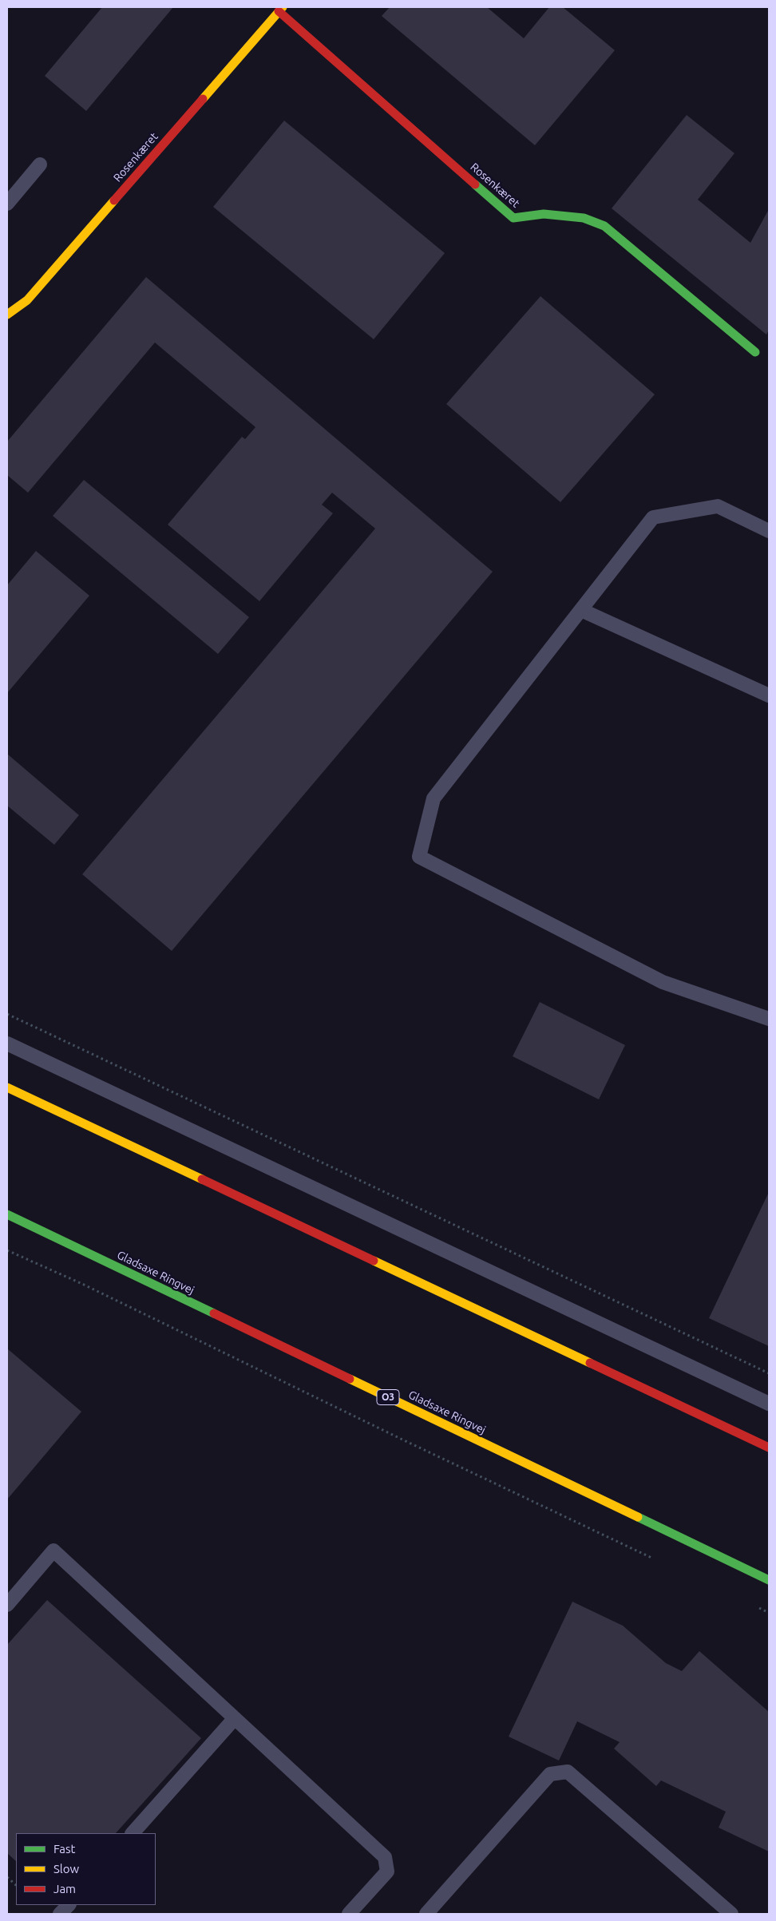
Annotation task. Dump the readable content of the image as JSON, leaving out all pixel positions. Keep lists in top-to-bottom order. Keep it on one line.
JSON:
{"streets":{"main road":["Rosenkæret","Gladsaxe Ringvej","O3"]},"legend":["Fast","Slow","Jam"]}
